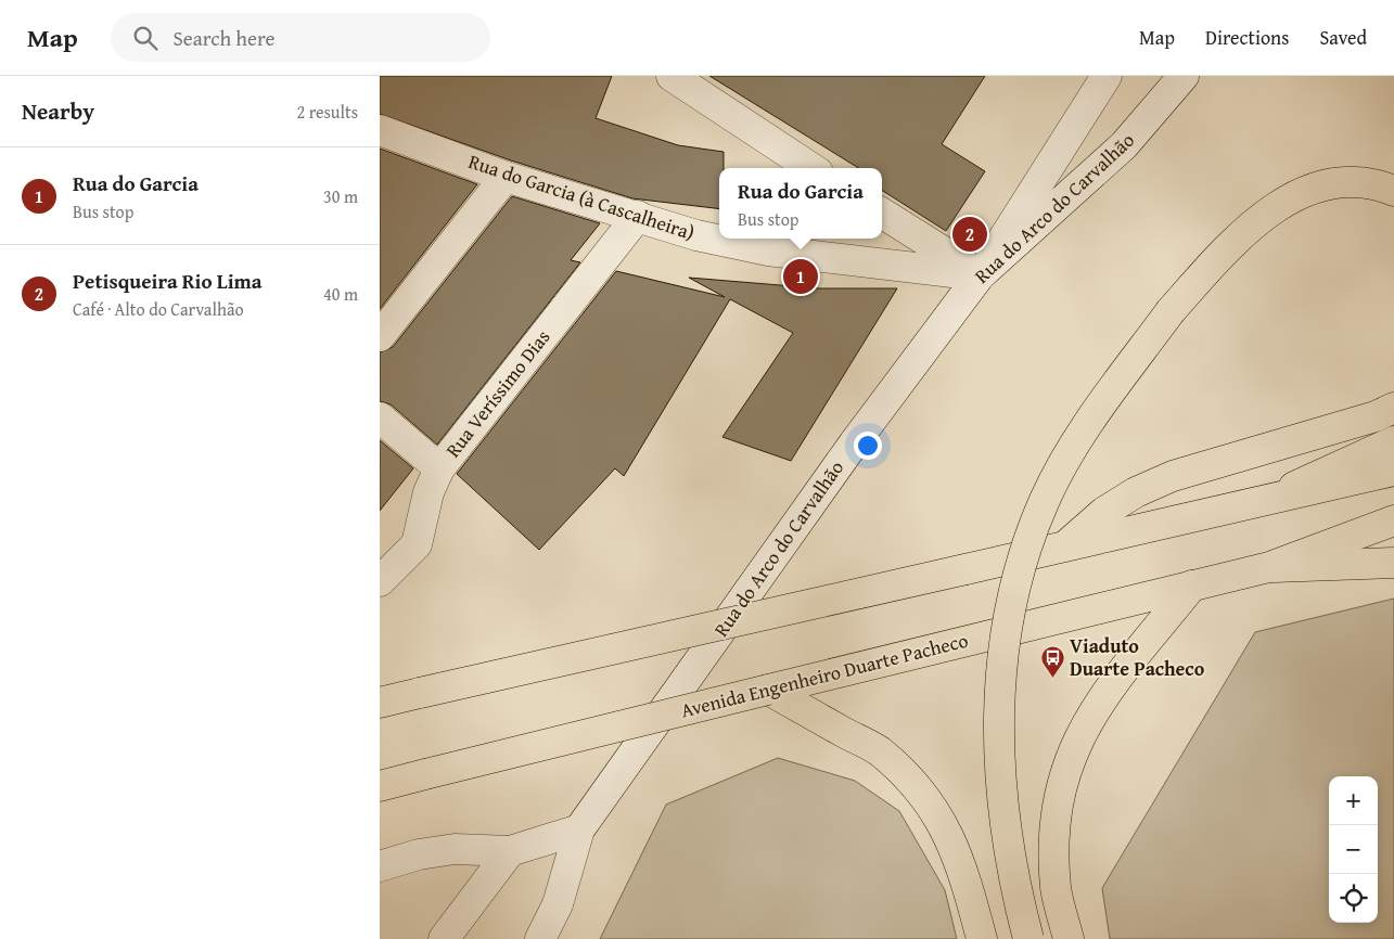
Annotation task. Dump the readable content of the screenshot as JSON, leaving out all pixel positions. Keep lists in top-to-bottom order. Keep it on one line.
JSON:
{"streets":{"main road":["Avenida Engenheiro Duarte Pacheco"],"street":["Rua do Garcia (à Cascalheira)","Rua do Arco do Carvalhão","Rua Veríssimo Dias"]},"crossings":[["Rua do Garcia (à Cascalheira)","Rua do Arco do Carvalhão"],["Rua do Garcia (à Cascalheira)","Rua Veríssimo Dias"]],"places":{"bus stop":["Viaduto Duarte Pacheco"]},"page":{"header":"Map","search":"Search here","nav":["Map","Directions","Saved"],"heading":["Nearby","2 results"],"list":[{"mark":"1","name":"Rua do Garcia","note":"Bus stop","value":"30 m"},{"mark":"2","name":"Petisqueira Rio Lima","note":"Café · Alto do Carvalhão","value":"40 m"}],"popup":["Rua do Garcia","Bus stop"],"pins":["2","1"],"map_buttons":["+","−"]}}
